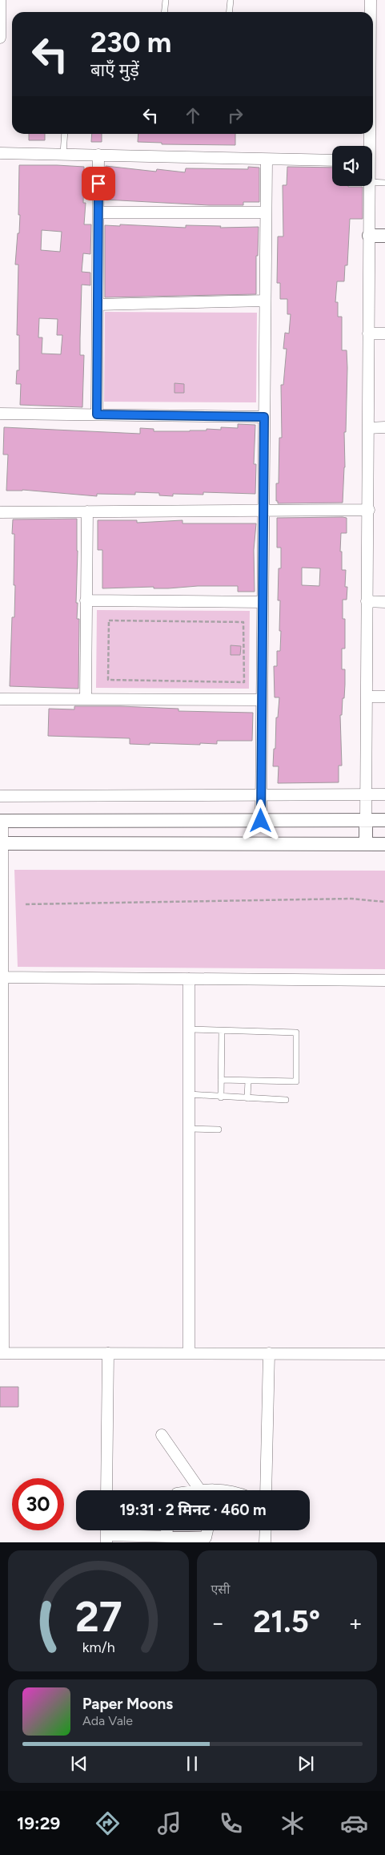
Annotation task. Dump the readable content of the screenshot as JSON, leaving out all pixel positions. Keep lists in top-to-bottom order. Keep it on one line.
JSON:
{"page":{"turn":["230 m","बाएँ मुड़ें"],"limit":"30","trip":"19:31 · 2 मिनट · 460 m","tile":"एसी","heat":["−","21.5°","+"],"song":["Paper Moons","Ada Vale"],"tabs":"19:29","gauge":["27","km/h"]}}
